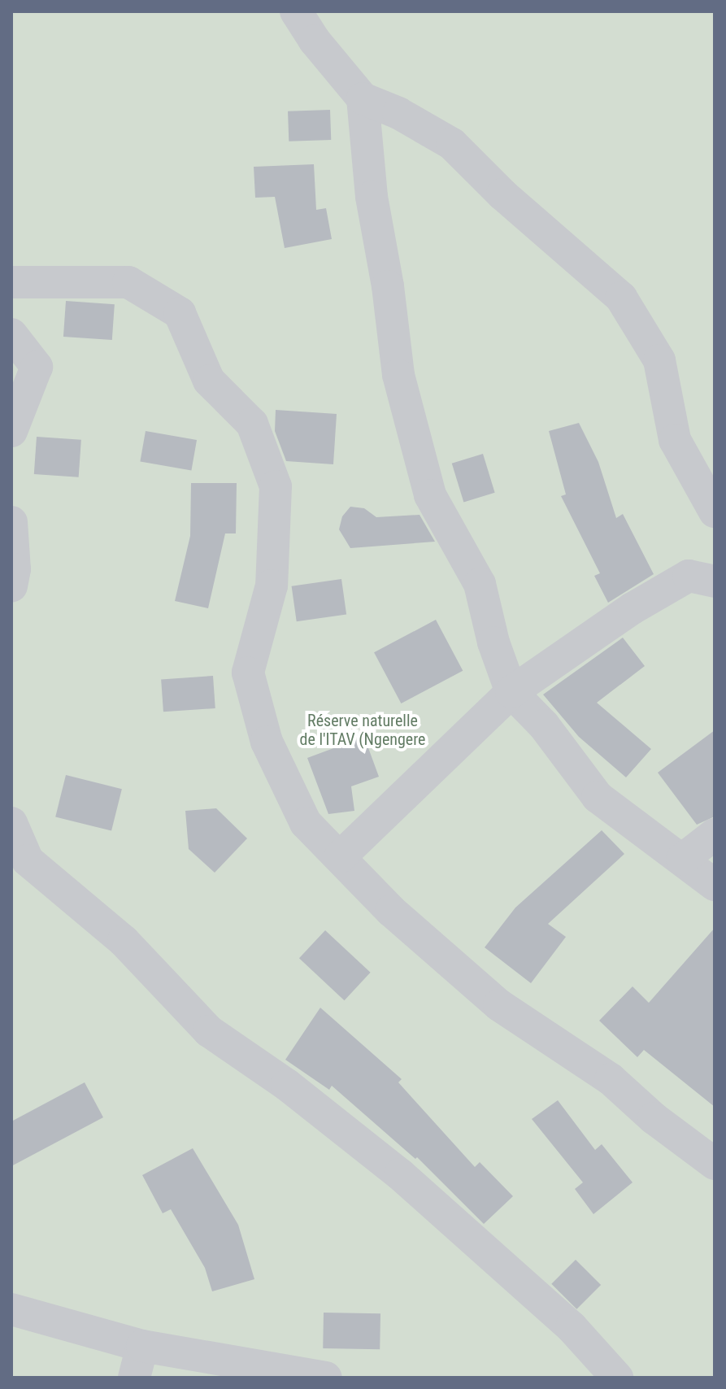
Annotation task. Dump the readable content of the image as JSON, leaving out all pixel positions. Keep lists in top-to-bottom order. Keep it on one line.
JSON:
{"parks":["Réserve naturelle de l'ITAV (Ngengere"]}
